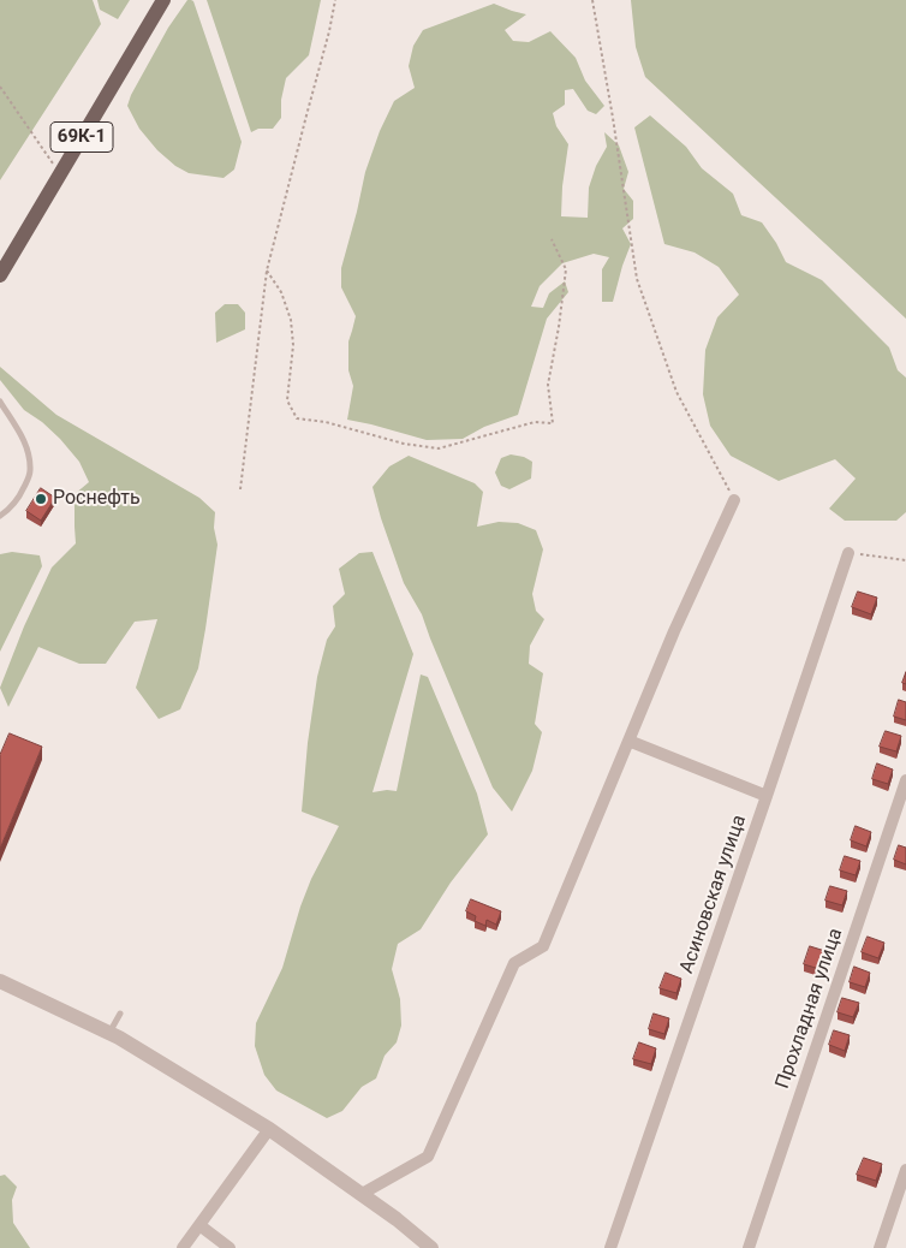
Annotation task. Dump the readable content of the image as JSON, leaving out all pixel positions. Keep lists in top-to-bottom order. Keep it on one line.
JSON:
{"streets":{"main road":["69К-1"],"street":["Асиновская улица","Прохладная улица"]},"places":["Роснефть"]}
